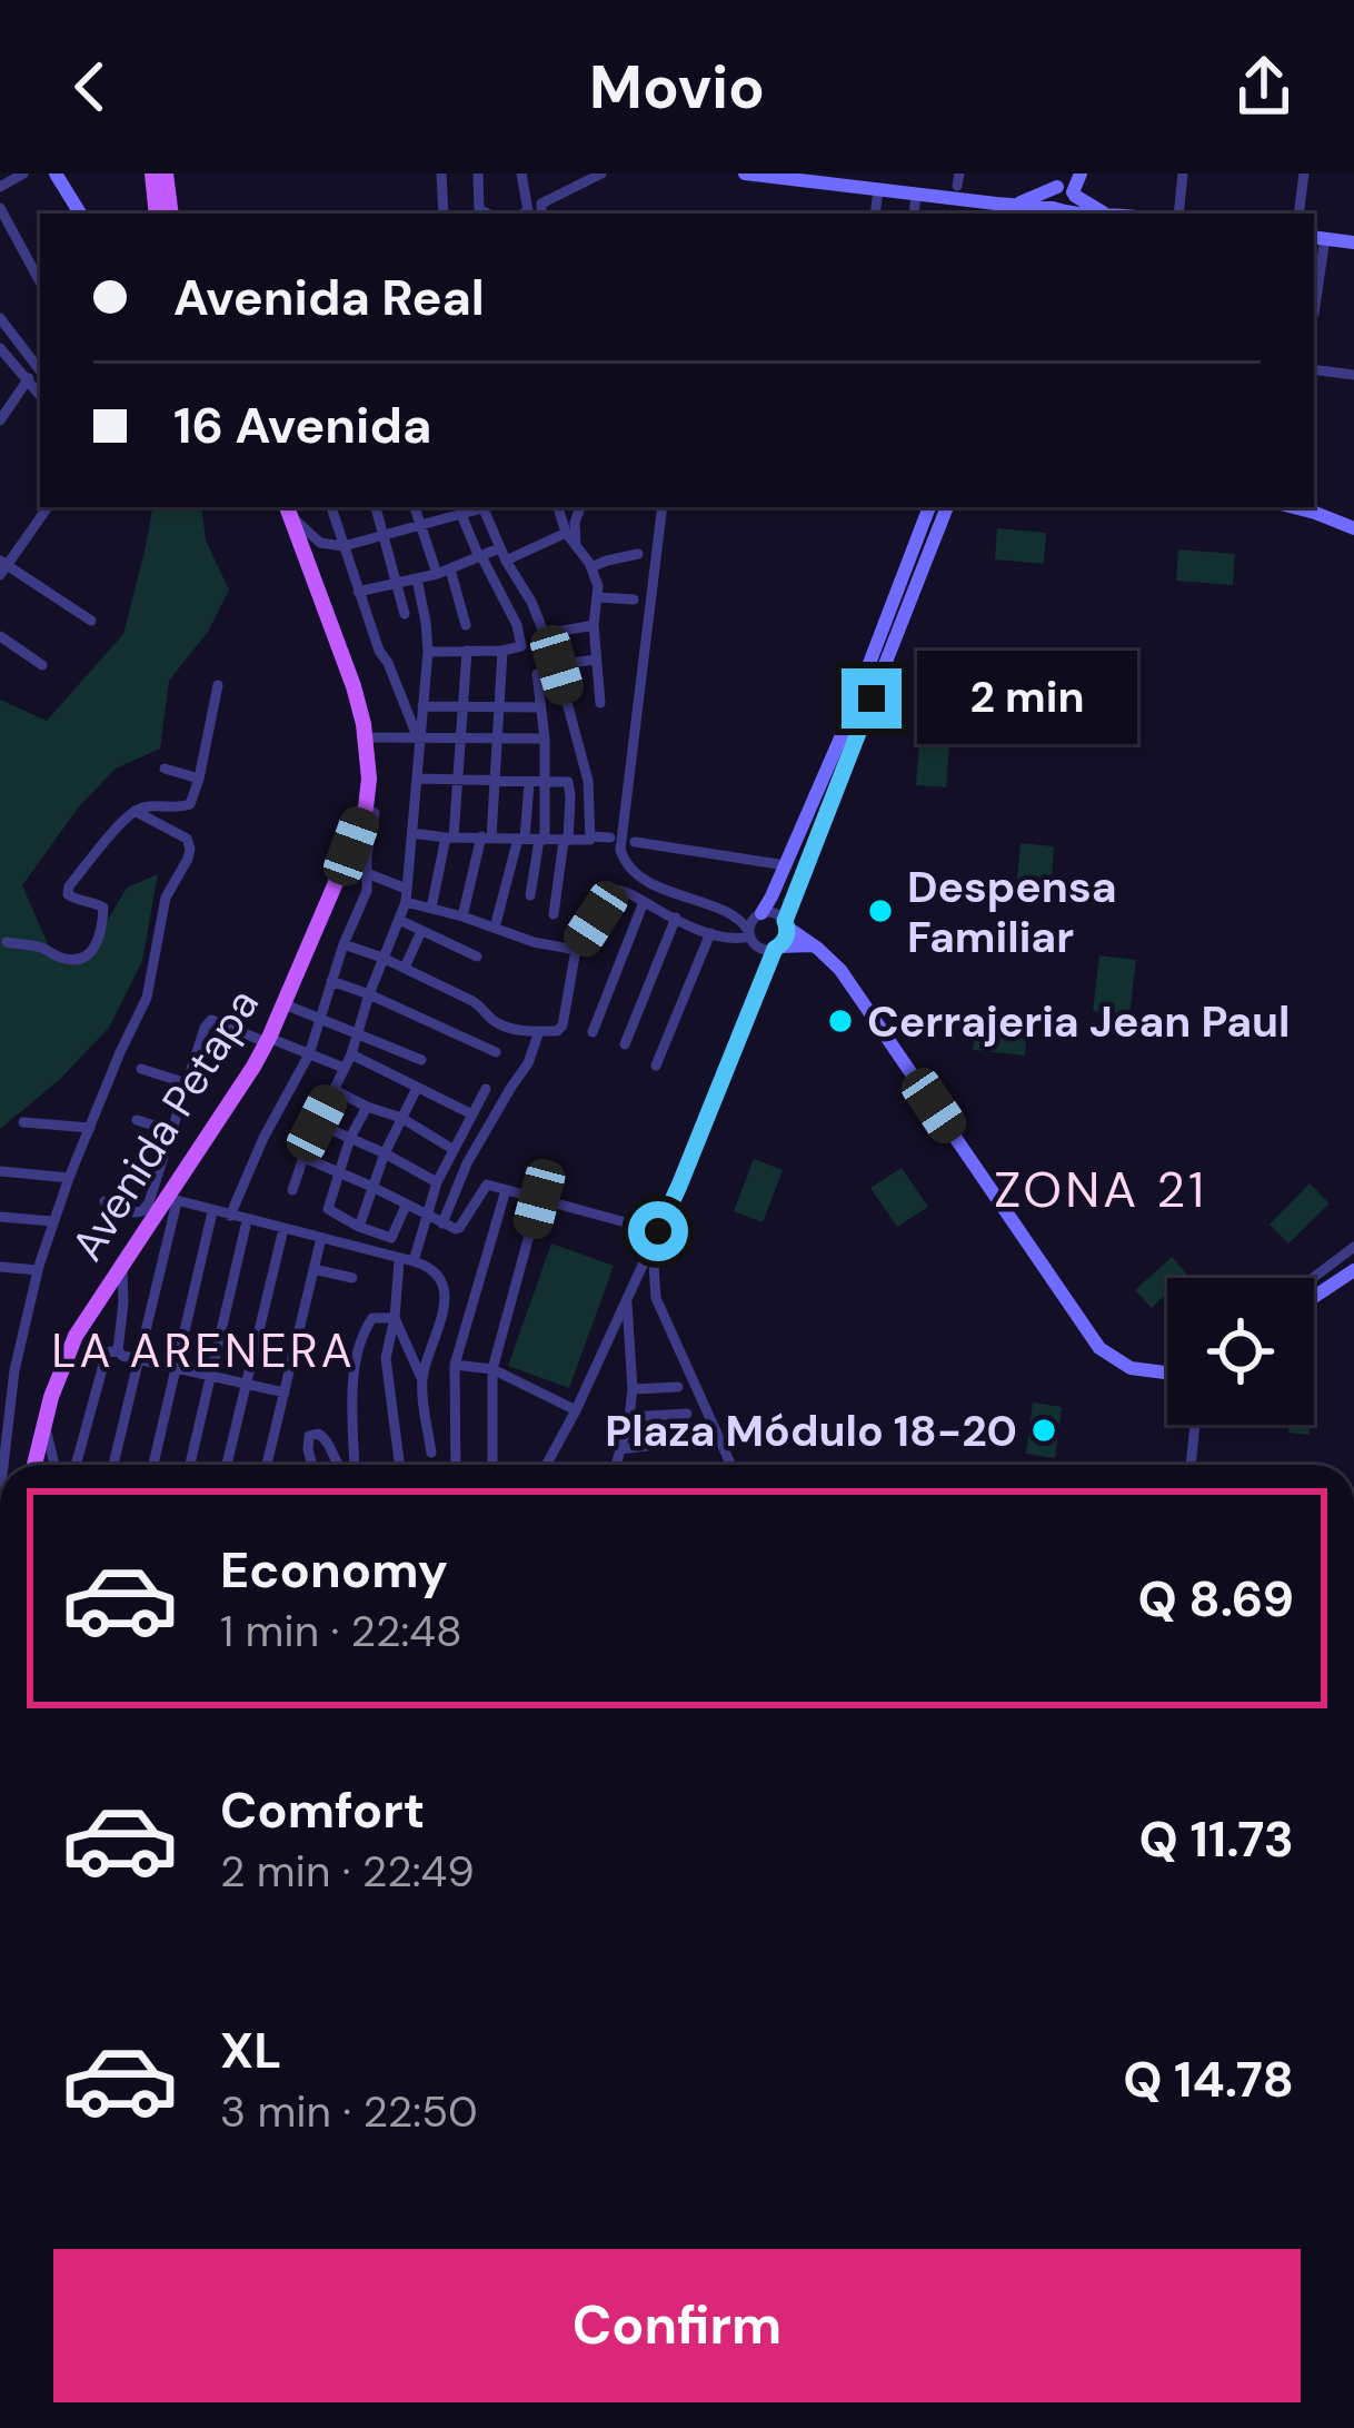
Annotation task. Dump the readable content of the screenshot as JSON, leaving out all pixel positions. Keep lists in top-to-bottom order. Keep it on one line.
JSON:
{"streets":{"main road":["Avenida Petapa"]},"districts":["ZONA 21","LA ARENERA"],"places":["Despensa Familiar","Cerrajeria Jean Paul","Plaza Módulo 18-20"],"page":{"header":"Movio","banner":["Avenida Real","16 Avenida"],"bubble":"2 min","list":[{"name":"Economy","note":"1 min · 22:48","value":"Q 8.69"},{"name":"Comfort","note":"2 min · 22:49","value":"Q 11.73"},{"name":"XL","note":"3 min · 22:50","value":"Q 14.78"}],"buttons":"Confirm"}}
